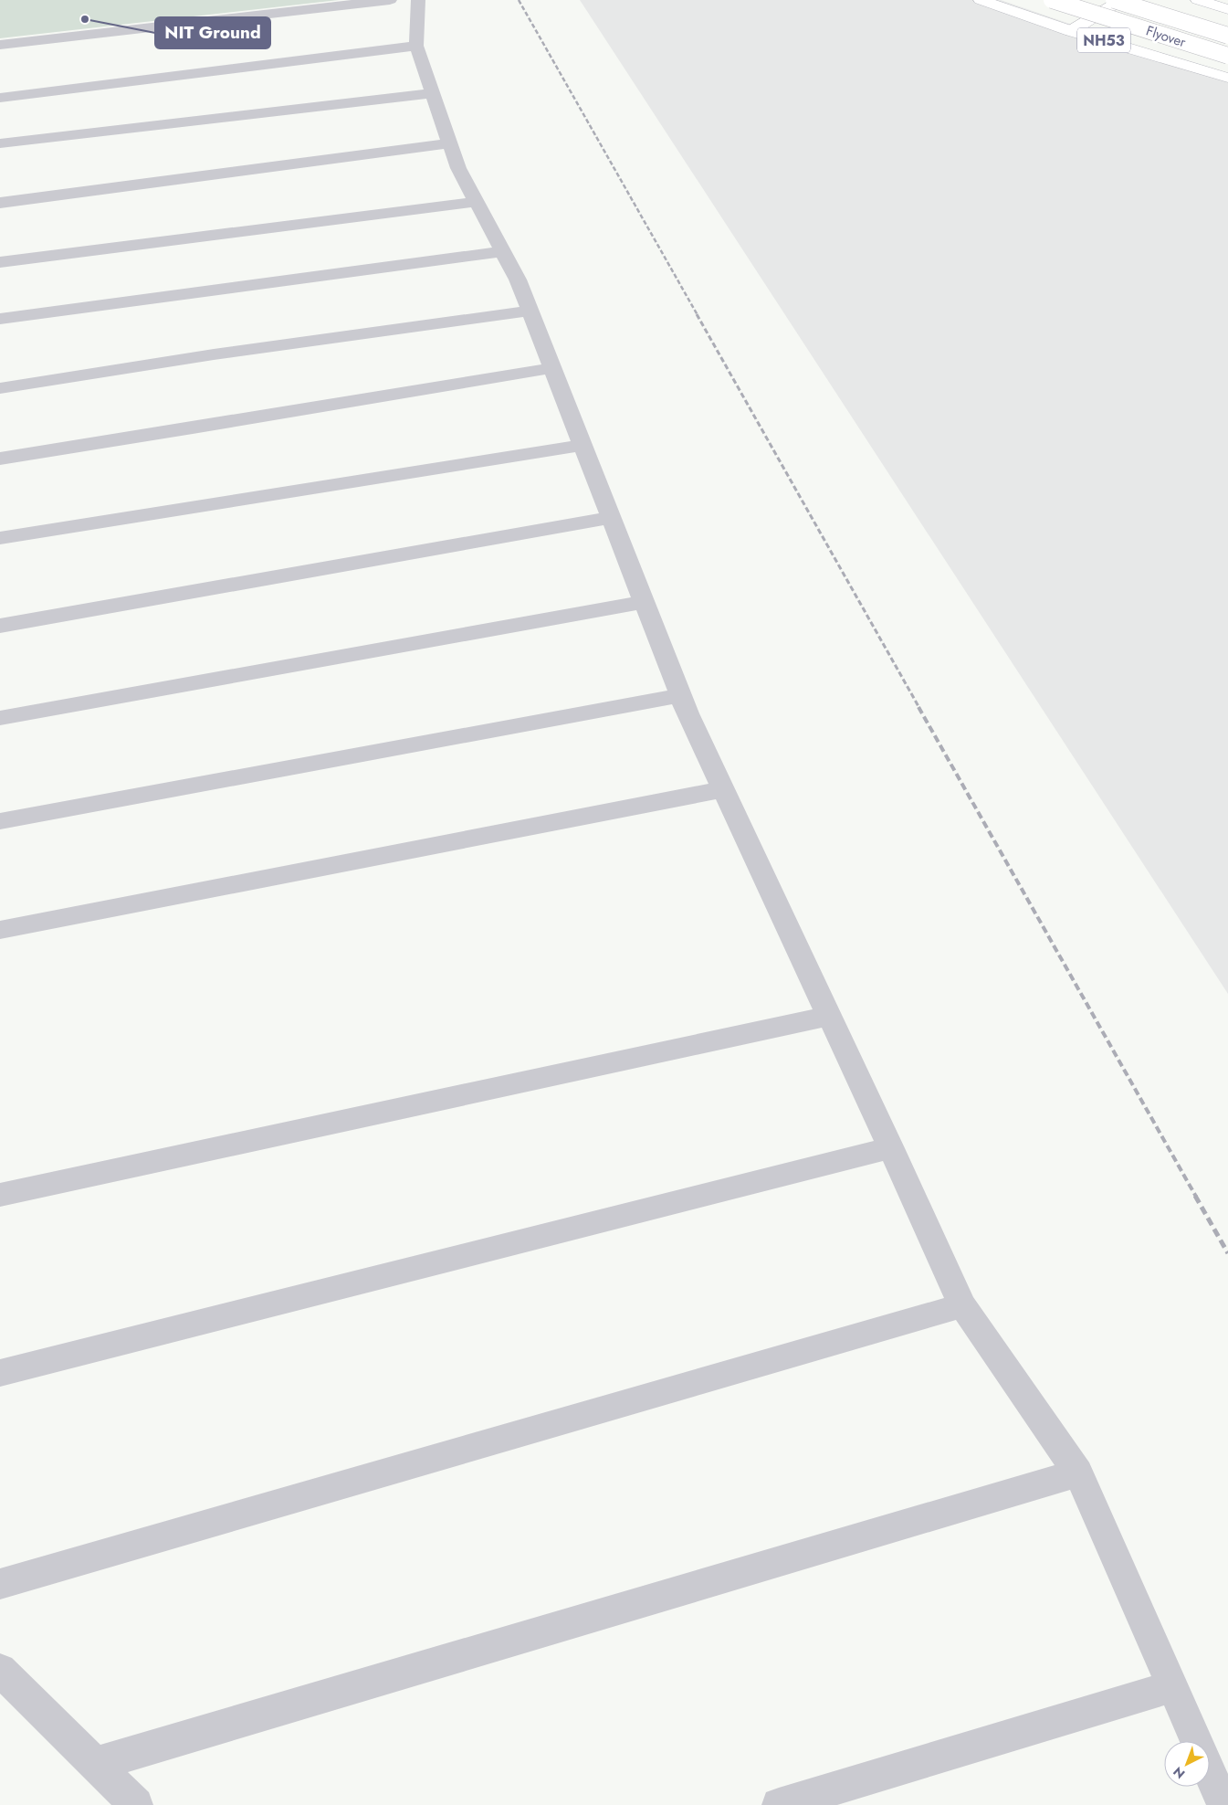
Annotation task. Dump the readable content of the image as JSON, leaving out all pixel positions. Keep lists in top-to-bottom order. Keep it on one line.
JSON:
{"streets":{"main road":["Flyover","NH53"]},"places":["NIT Ground"],"north":"bottom left"}
